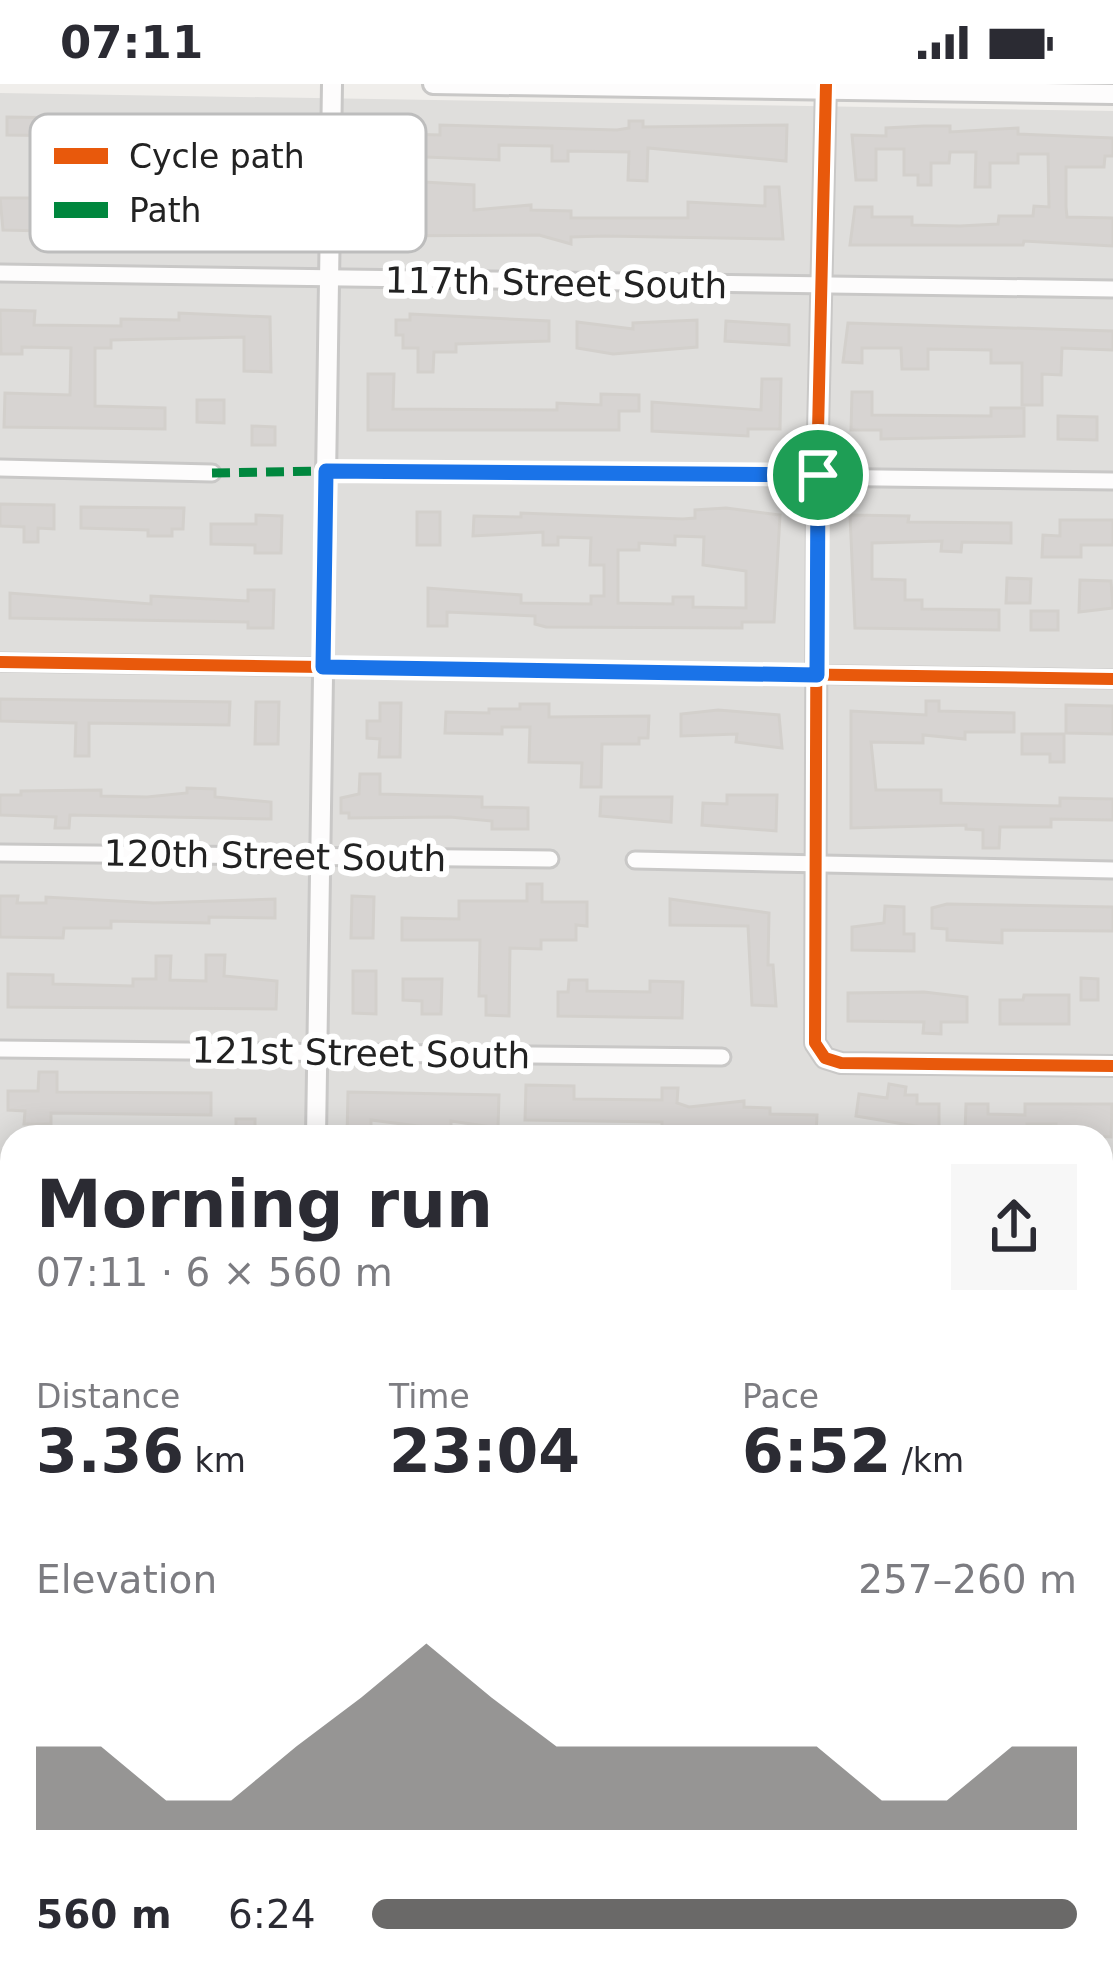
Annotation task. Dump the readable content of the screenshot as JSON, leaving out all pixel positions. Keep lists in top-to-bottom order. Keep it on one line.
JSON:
{"streets":{"street":["117th Street South","120th Street South","121st Street South"]},"legend":["Cycle path","Path"],"page":{"status":"07:11","heading":["Morning run","07:11 · 6 × 560 m"],"stats":[["Distance","3.36 km"],["Time","23:04"],["Pace","6:52 /km"]],"chart":["Elevation","257–260 m"],"list":[{"name":"560 m","note":"6:24"}]}}
